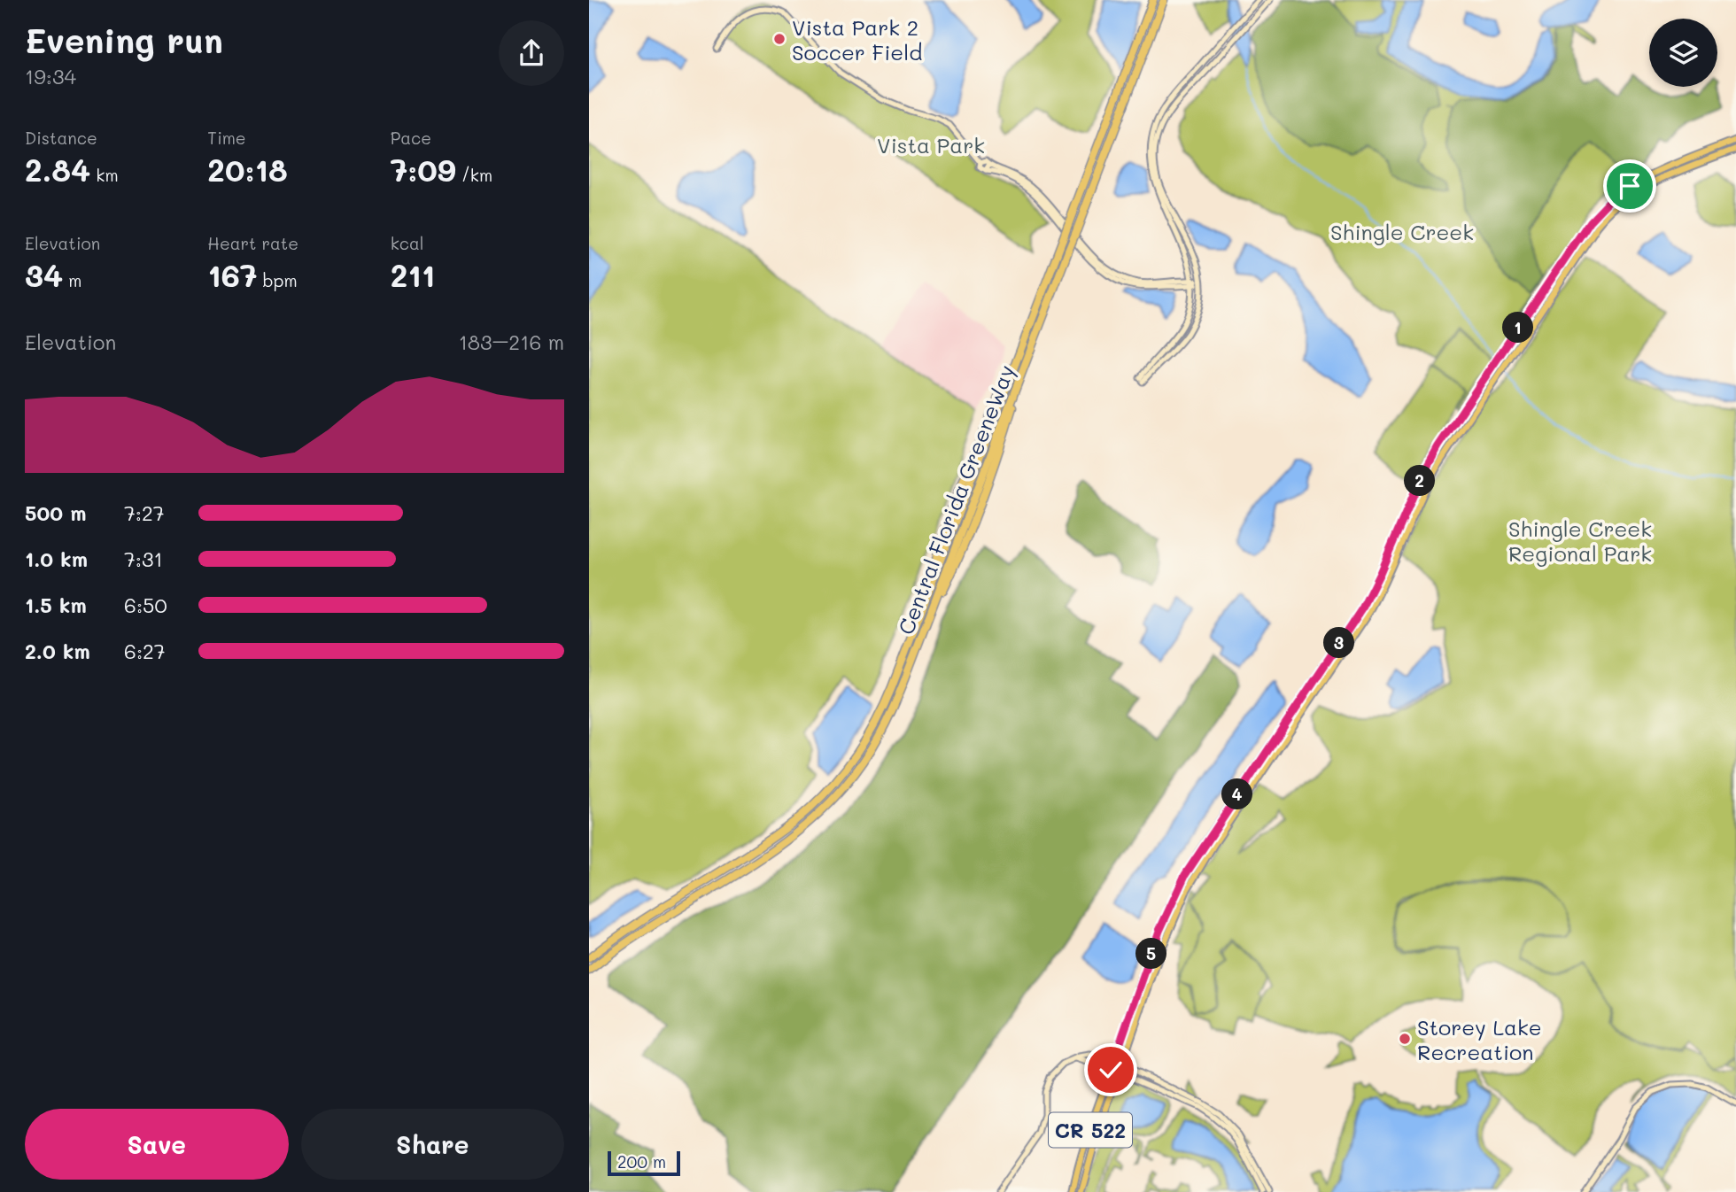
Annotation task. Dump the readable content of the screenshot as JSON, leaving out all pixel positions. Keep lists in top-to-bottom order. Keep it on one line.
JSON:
{"streets":{"highway":["Central Florida GreeneWay"],"main road":["CR 522"]},"parks":["Vista Park","Shingle Creek","Shingle Creek Regional Park"],"places":["Vista Park 2 Soccer Field","Storey Lake Recreation"],"scale_bar":"200 m","page":{"heading":["Evening run","19:34"],"stats":[["Distance","2.84 km"],["Time","20:18"],["Pace","7:09 /km"],["Elevation","34 m"],["Heart rate","167 bpm"],["kcal","211"]],"pins":["1","2","3","4","5"],"chart":["Elevation","183–216 m"],"list":[{"name":"500 m","note":"7:27"},{"name":"1.0 km","note":"7:31"},{"name":"1.5 km","note":"6:50"},{"name":"2.0 km","note":"6:27"}],"buttons":["Save","Share"],"scale":"200 m"}}
